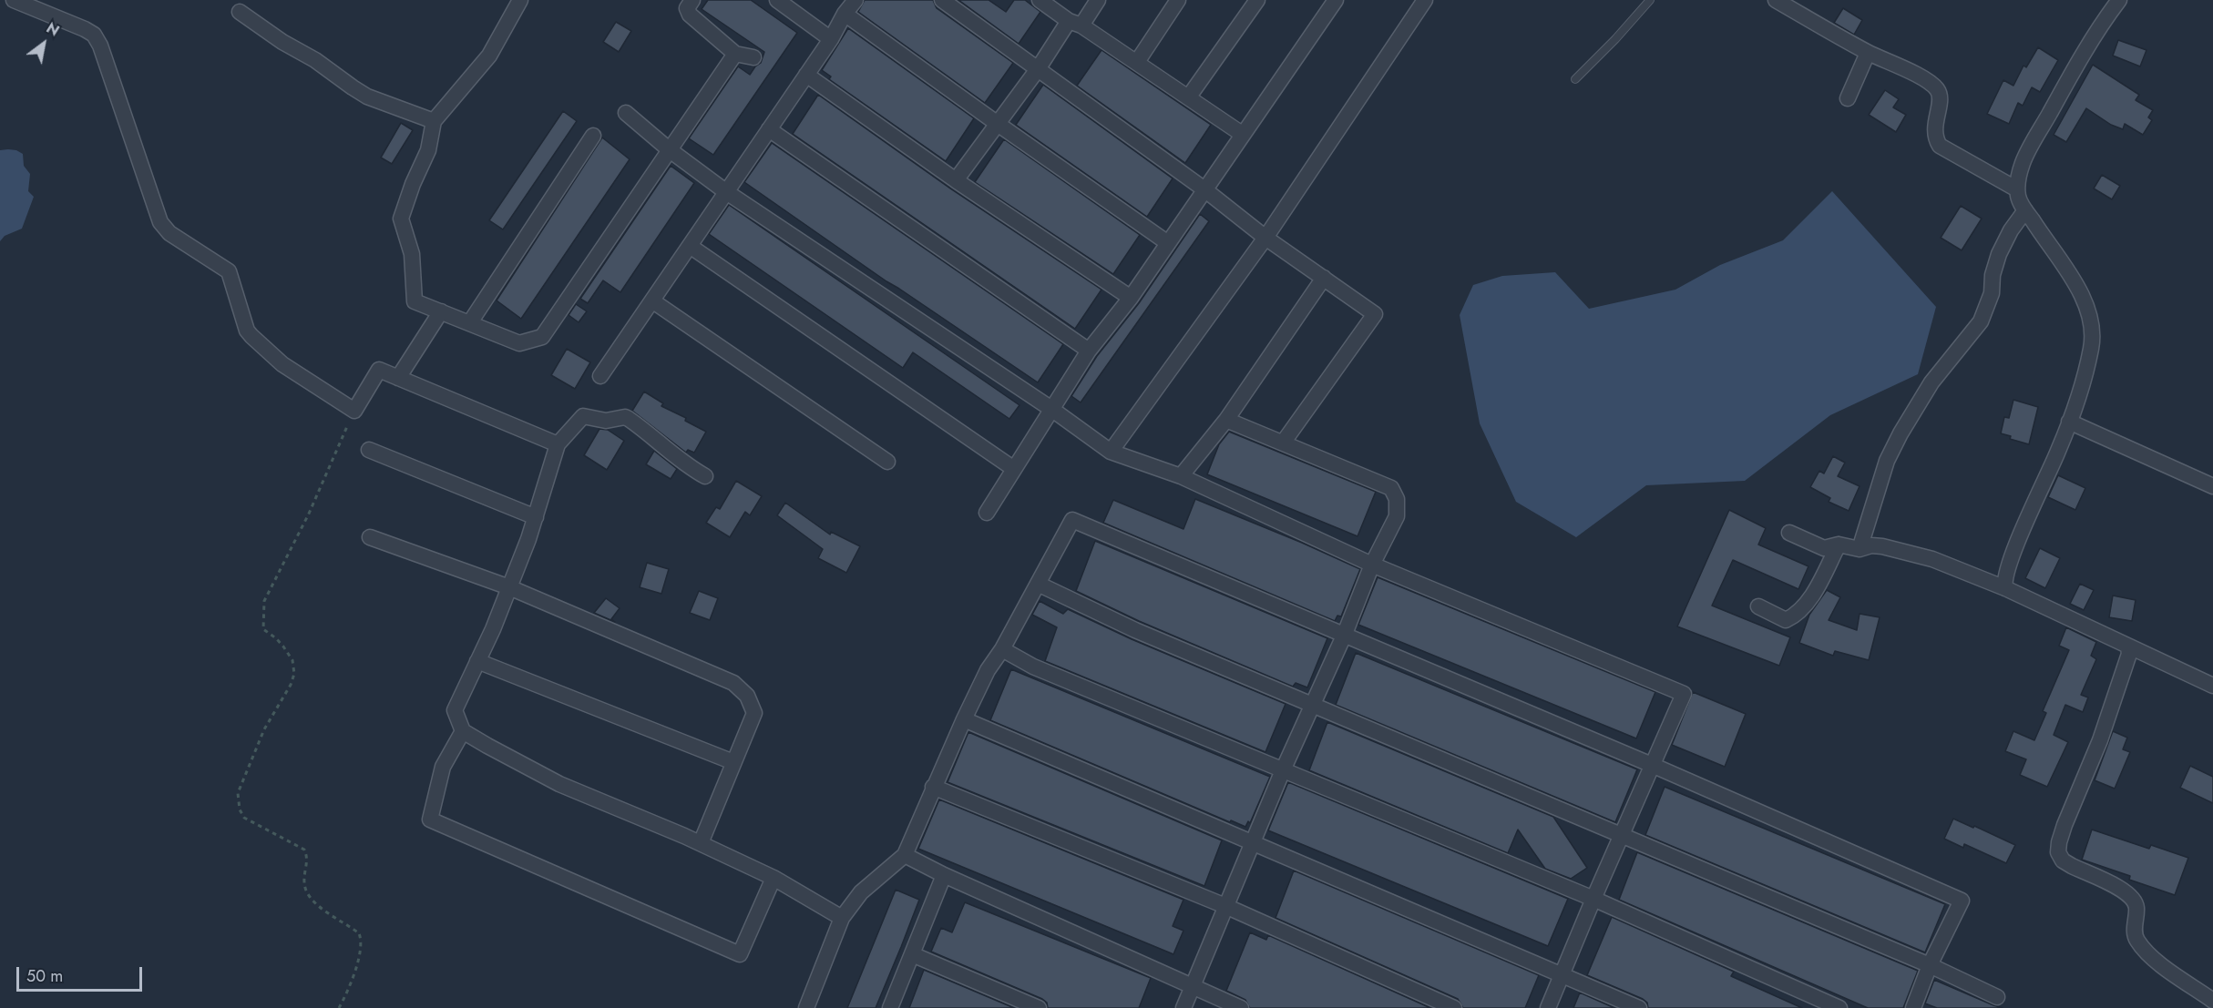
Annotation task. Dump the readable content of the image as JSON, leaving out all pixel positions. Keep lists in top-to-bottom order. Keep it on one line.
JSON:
{"scale_bar":"50 m","north":"top right"}
